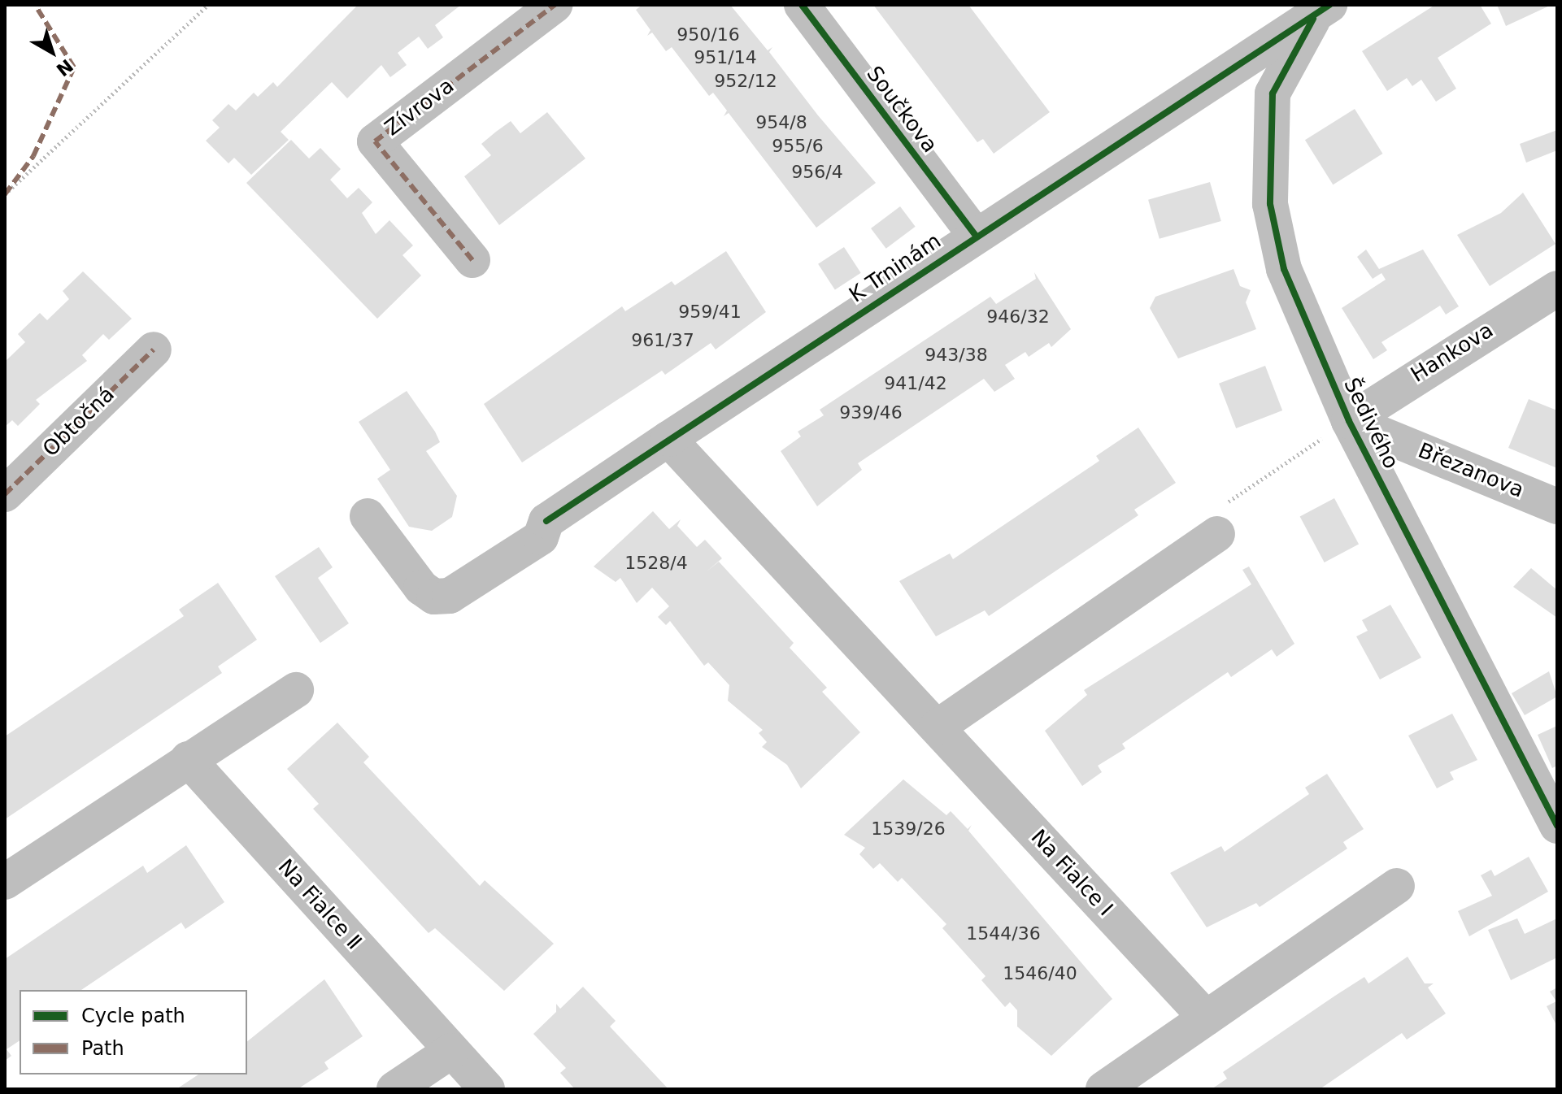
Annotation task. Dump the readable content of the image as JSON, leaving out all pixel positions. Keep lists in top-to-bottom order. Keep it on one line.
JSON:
{"streets":{"street":["Zívrova","Součkova","K Trninám","Hankova","Obtočná","Šedivého","Březanova","Na Fialce Ⅰ","Na Fialce Ⅱ"]},"crossings":[["Součkova","K Trninám"],["K Trninám","Šedivého"],["K Trninám","Na Fialce Ⅰ"],["Hankova","Šedivého"],["Hankova","Březanova"],["Šedivého","Březanova"]],"house_numbers":["950/16","951/14","952/12","954/8","955/6","956/4","959/41","946/32","961/37","943/38","941/42","939/46","1528/4","1539/26","1544/36","1546/40"],"legend":["Cycle path","Path"],"north":"bottom right"}
